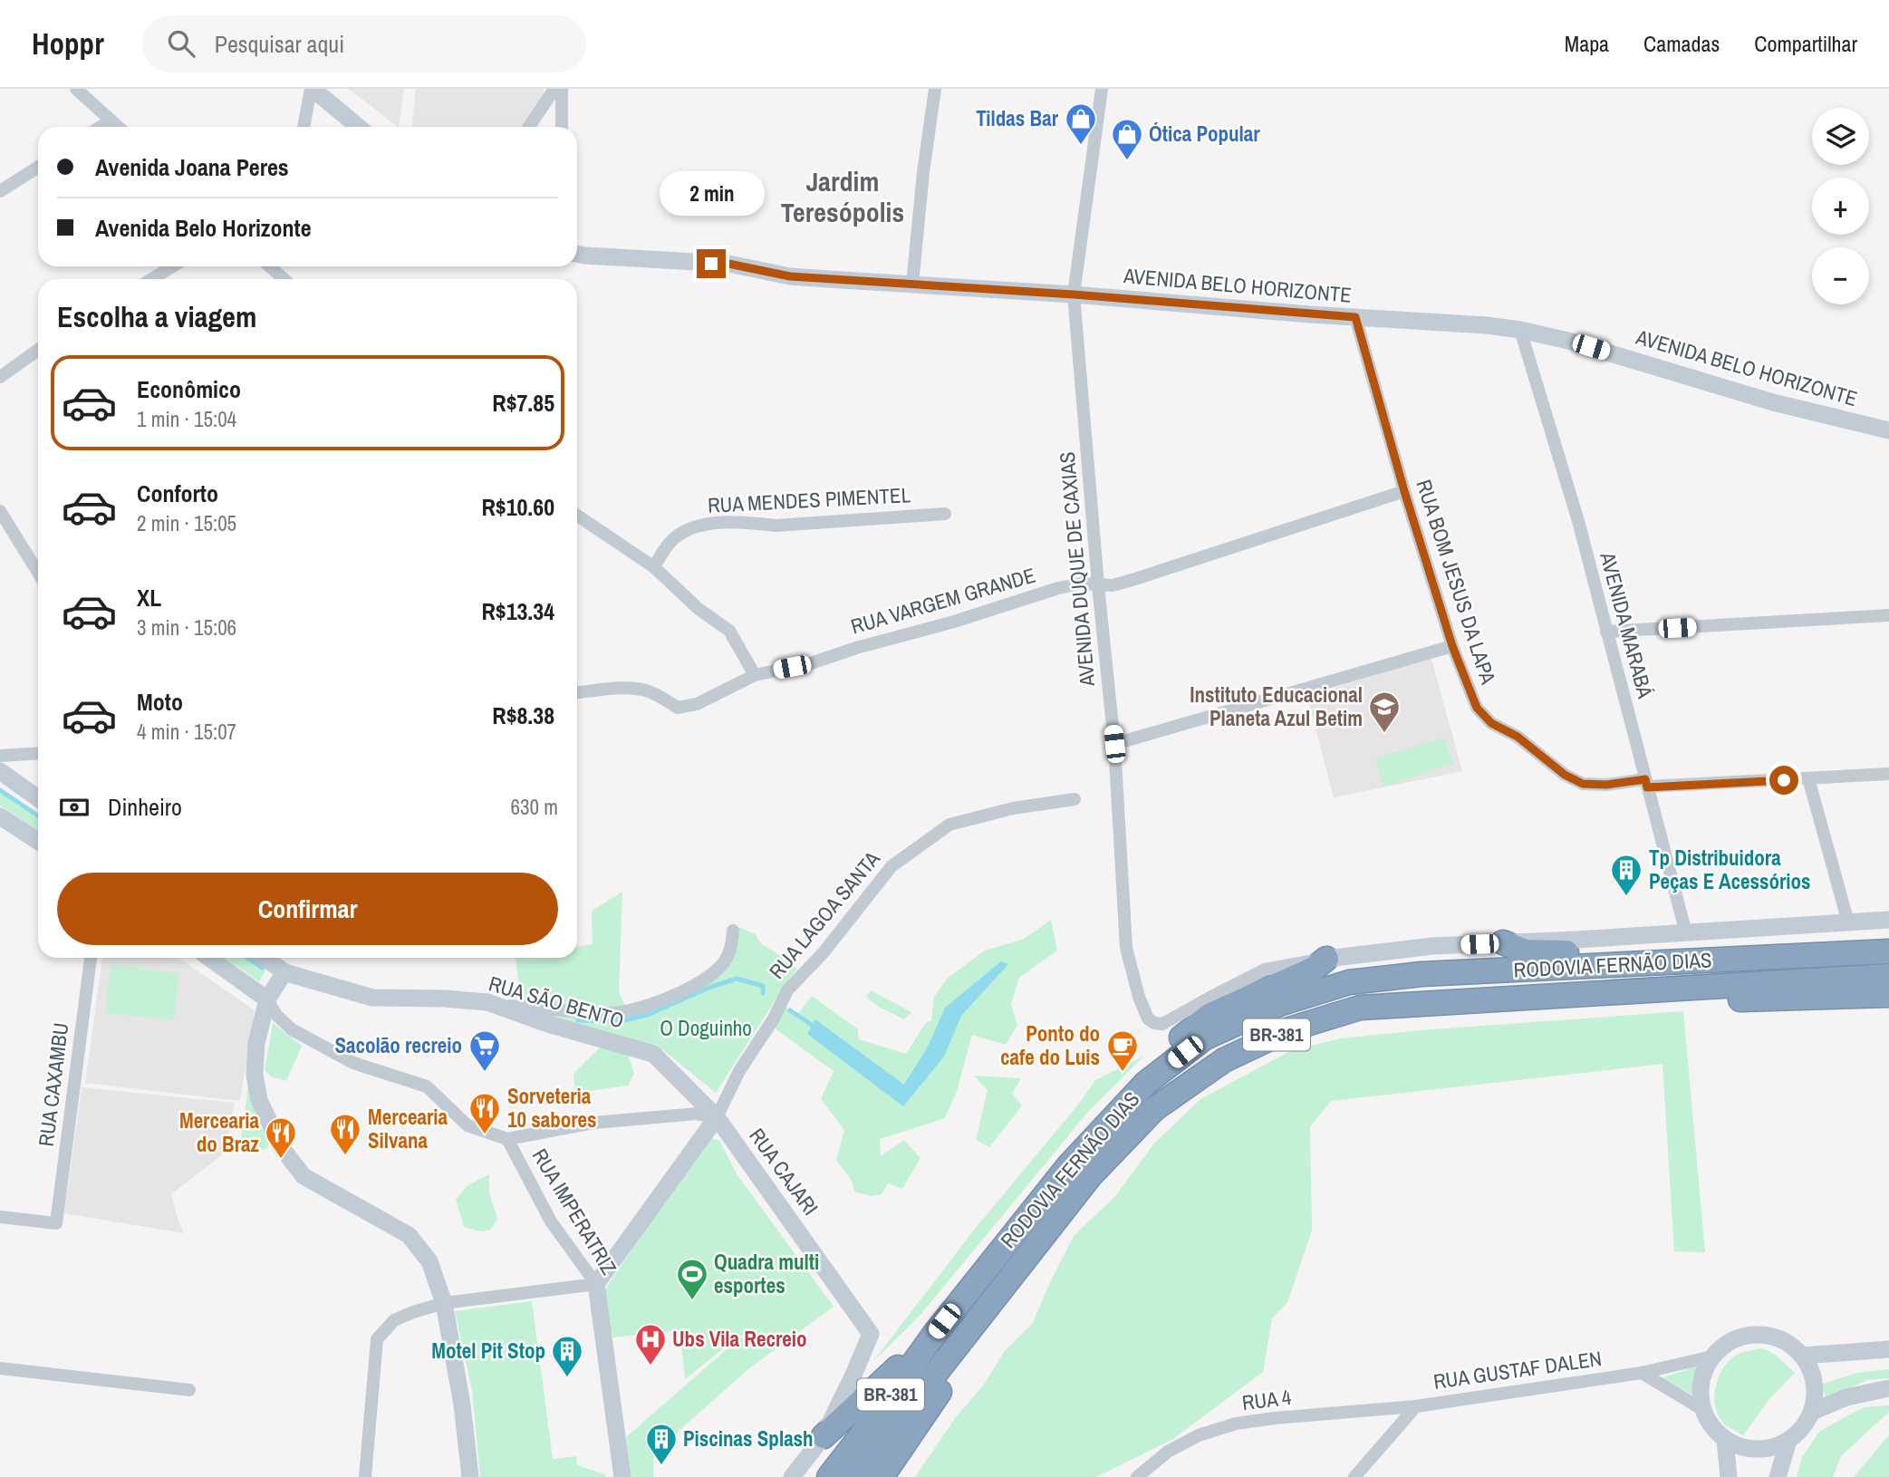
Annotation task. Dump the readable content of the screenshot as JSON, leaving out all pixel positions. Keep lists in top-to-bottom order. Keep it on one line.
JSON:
{"streets":{"highway":["RODOVIA FERNÃO DIAS","BR-381"],"street":["AVENIDA BELO HORIZONTE","RUA MENDES PIMENTEL","AVENIDA DUQUE DE CAXIAS","RUA BOM JESUS DA LAPA","RUA VARGEM GRANDE","AVENIDA MARABÁ","RUA LAGOA SANTA","RUA SÃO BENTO","RUA CAXAMBU","RUA CAJARI","RUA IMPERATRIZ","RUA GUSTAF DALEN","RUA 4"]},"crossings":[["AVENIDA BELO HORIZONTE","AVENIDA DUQUE DE CAXIAS"],["AVENIDA BELO HORIZONTE","RUA BOM JESUS DA LAPA"],["AVENIDA BELO HORIZONTE","AVENIDA MARABÁ"],["AVENIDA DUQUE DE CAXIAS","RUA VARGEM GRANDE"],["AVENIDA DUQUE DE CAXIAS","BR-381"],["RUA BOM JESUS DA LAPA","RUA VARGEM GRANDE"],["RUA BOM JESUS DA LAPA","AVENIDA MARABÁ"],["AVENIDA MARABÁ","BR-381"],["RUA LAGOA SANTA","RUA SÃO BENTO"],["RUA LAGOA SANTA","RUA CAJARI"],["RUA LAGOA SANTA","RUA IMPERATRIZ"],["RODOVIA FERNÃO DIAS","BR-381"],["RUA SÃO BENTO","RUA CAJARI"],["BR-381","RUA CAJARI"],["RUA GUSTAF DALEN","RUA 4"]],"districts":["Jardim Teresópolis"],"parks":["O Doguinho"],"places":{"shop":["Tildas Bar","Ótica Popular"],"school or university":["Instituto Educacional Planeta Azul Betim"],"building":["Tp Distribuidora Peças E Acessórios","Motel Pit Stop","Piscinas Splash"],"supermarket":["Sacolão recreio"],"cafe":["Ponto do cafe do Luis"],"restaurant":["Sorveteria 10 sabores","Mercearia Silvana","Mercearia do Braz"],"sports":["Quadra multi esportes"],"hospital":["Ubs Vila Recreio"]},"page":{"header":"Hoppr","search":"Pesquisar aqui","nav":["Mapa","Camadas","Compartilhar"],"map_buttons":["+","−"],"banner":["Avenida Joana Peres","Avenida Belo Horizonte"],"bubble":"2 min","heading":"Escolha a viagem","list":[{"name":"Econômico","note":"1 min · 15:04","value":"R$7.85"},{"name":"Conforto","note":"2 min · 15:05","value":"R$10.60"},{"name":"XL","note":"3 min · 15:06","value":"R$13.34"},{"name":"Moto","note":"4 min · 15:07","value":"R$8.38"}],"pay":["Dinheiro","630 m"],"buttons":"Confirmar"}}
